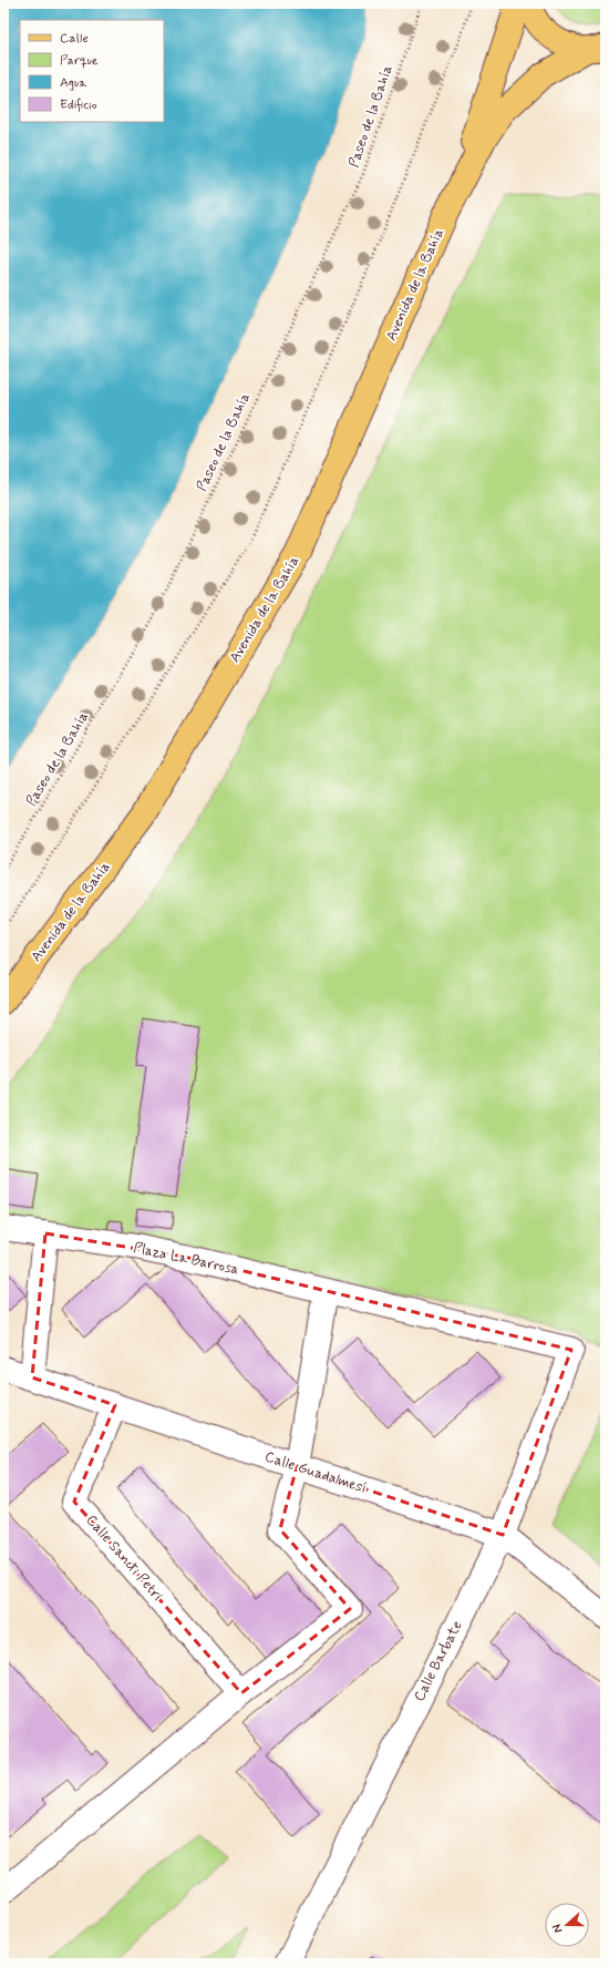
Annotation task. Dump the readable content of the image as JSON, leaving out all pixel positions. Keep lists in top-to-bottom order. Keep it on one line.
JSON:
{"streets":{"main road":["Avenida de la Bahía"],"street":["Plaza La Barrosa","Calle Guadalmesí","Calle Sancti Petri","Calle Barbate"],"path":["Paseo de la Bahía"]},"crossings":[["Plaza La Barrosa","Calle Barbate"],["Calle Guadalmesí","Calle Sancti Petri"],["Calle Guadalmesí","Calle Barbate"]],"legend":["Calle","Parque","Agua","Edificio"],"north":"left"}
